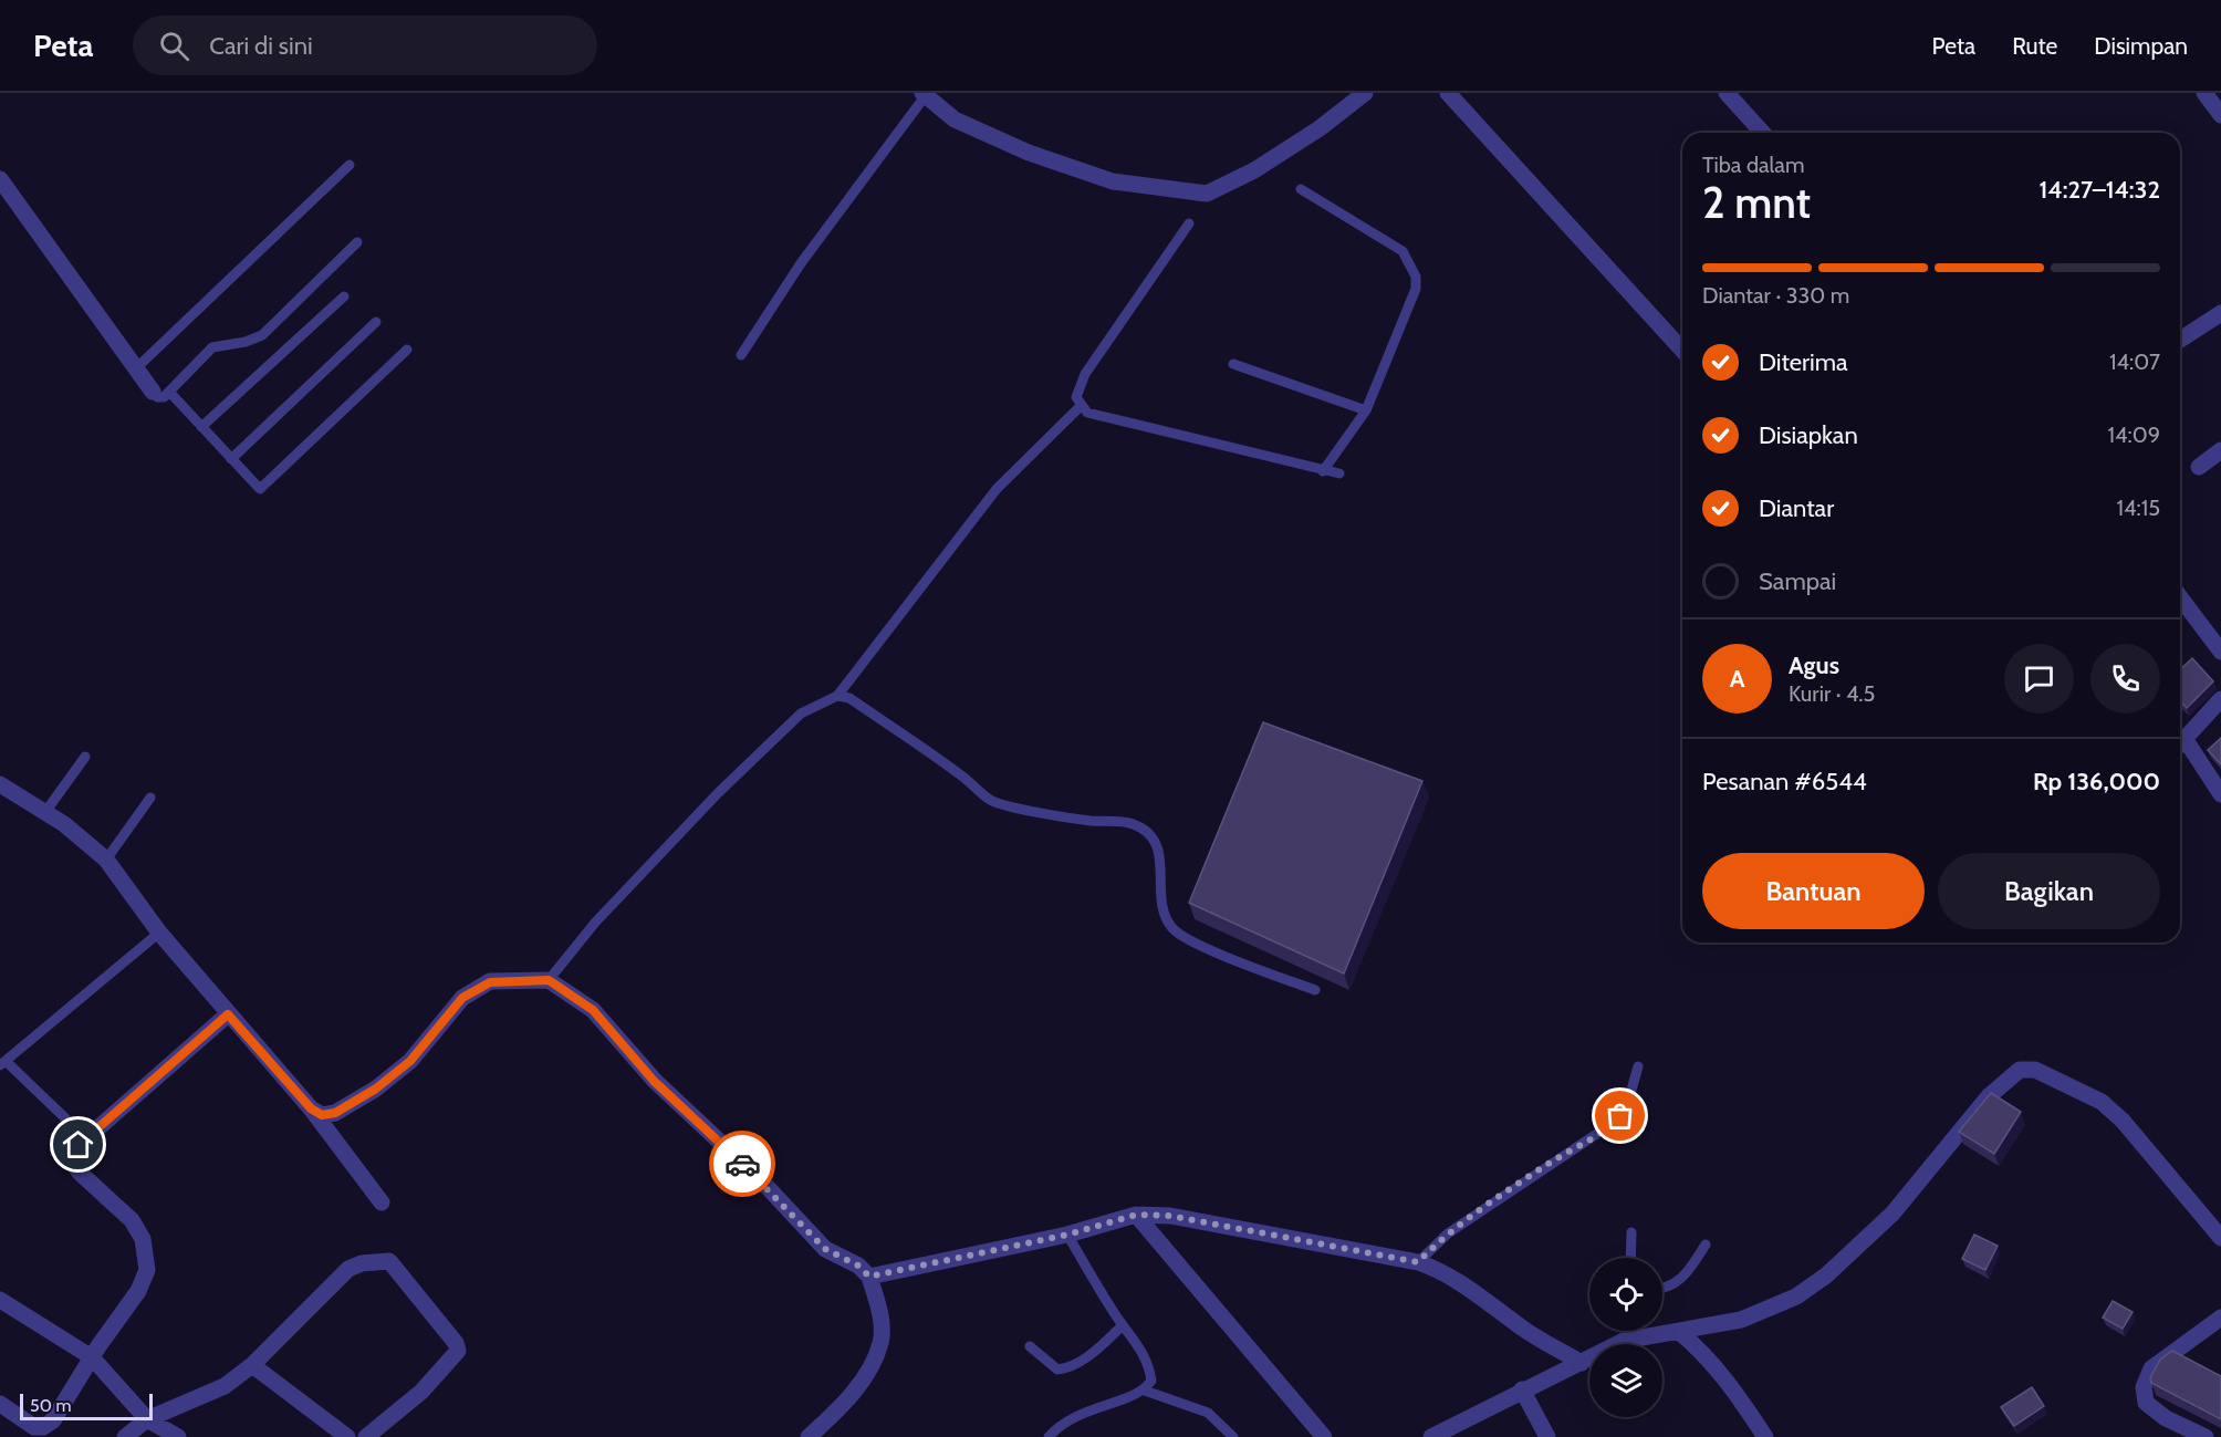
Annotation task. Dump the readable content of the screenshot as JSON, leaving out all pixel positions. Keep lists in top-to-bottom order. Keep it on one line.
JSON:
{"scale_bar":"50 m","page":{"header":"Peta","search":"Cari di sini","nav":["Peta","Rute","Disimpan"],"heading":["2 mnt","Tiba dalam","14:27–14:32"],"panel":["Agus","Kurir · 4.5","Pesanan #6544","Rp 136,000"],"bar":"Diantar · 330 m","list":[["Diterima","14:07"],["Disiapkan","14:09"],["Diantar","14:15"],"Sampai"],"round":"A","buttons":["Bantuan","Bagikan"],"scale":"50 m"}}
